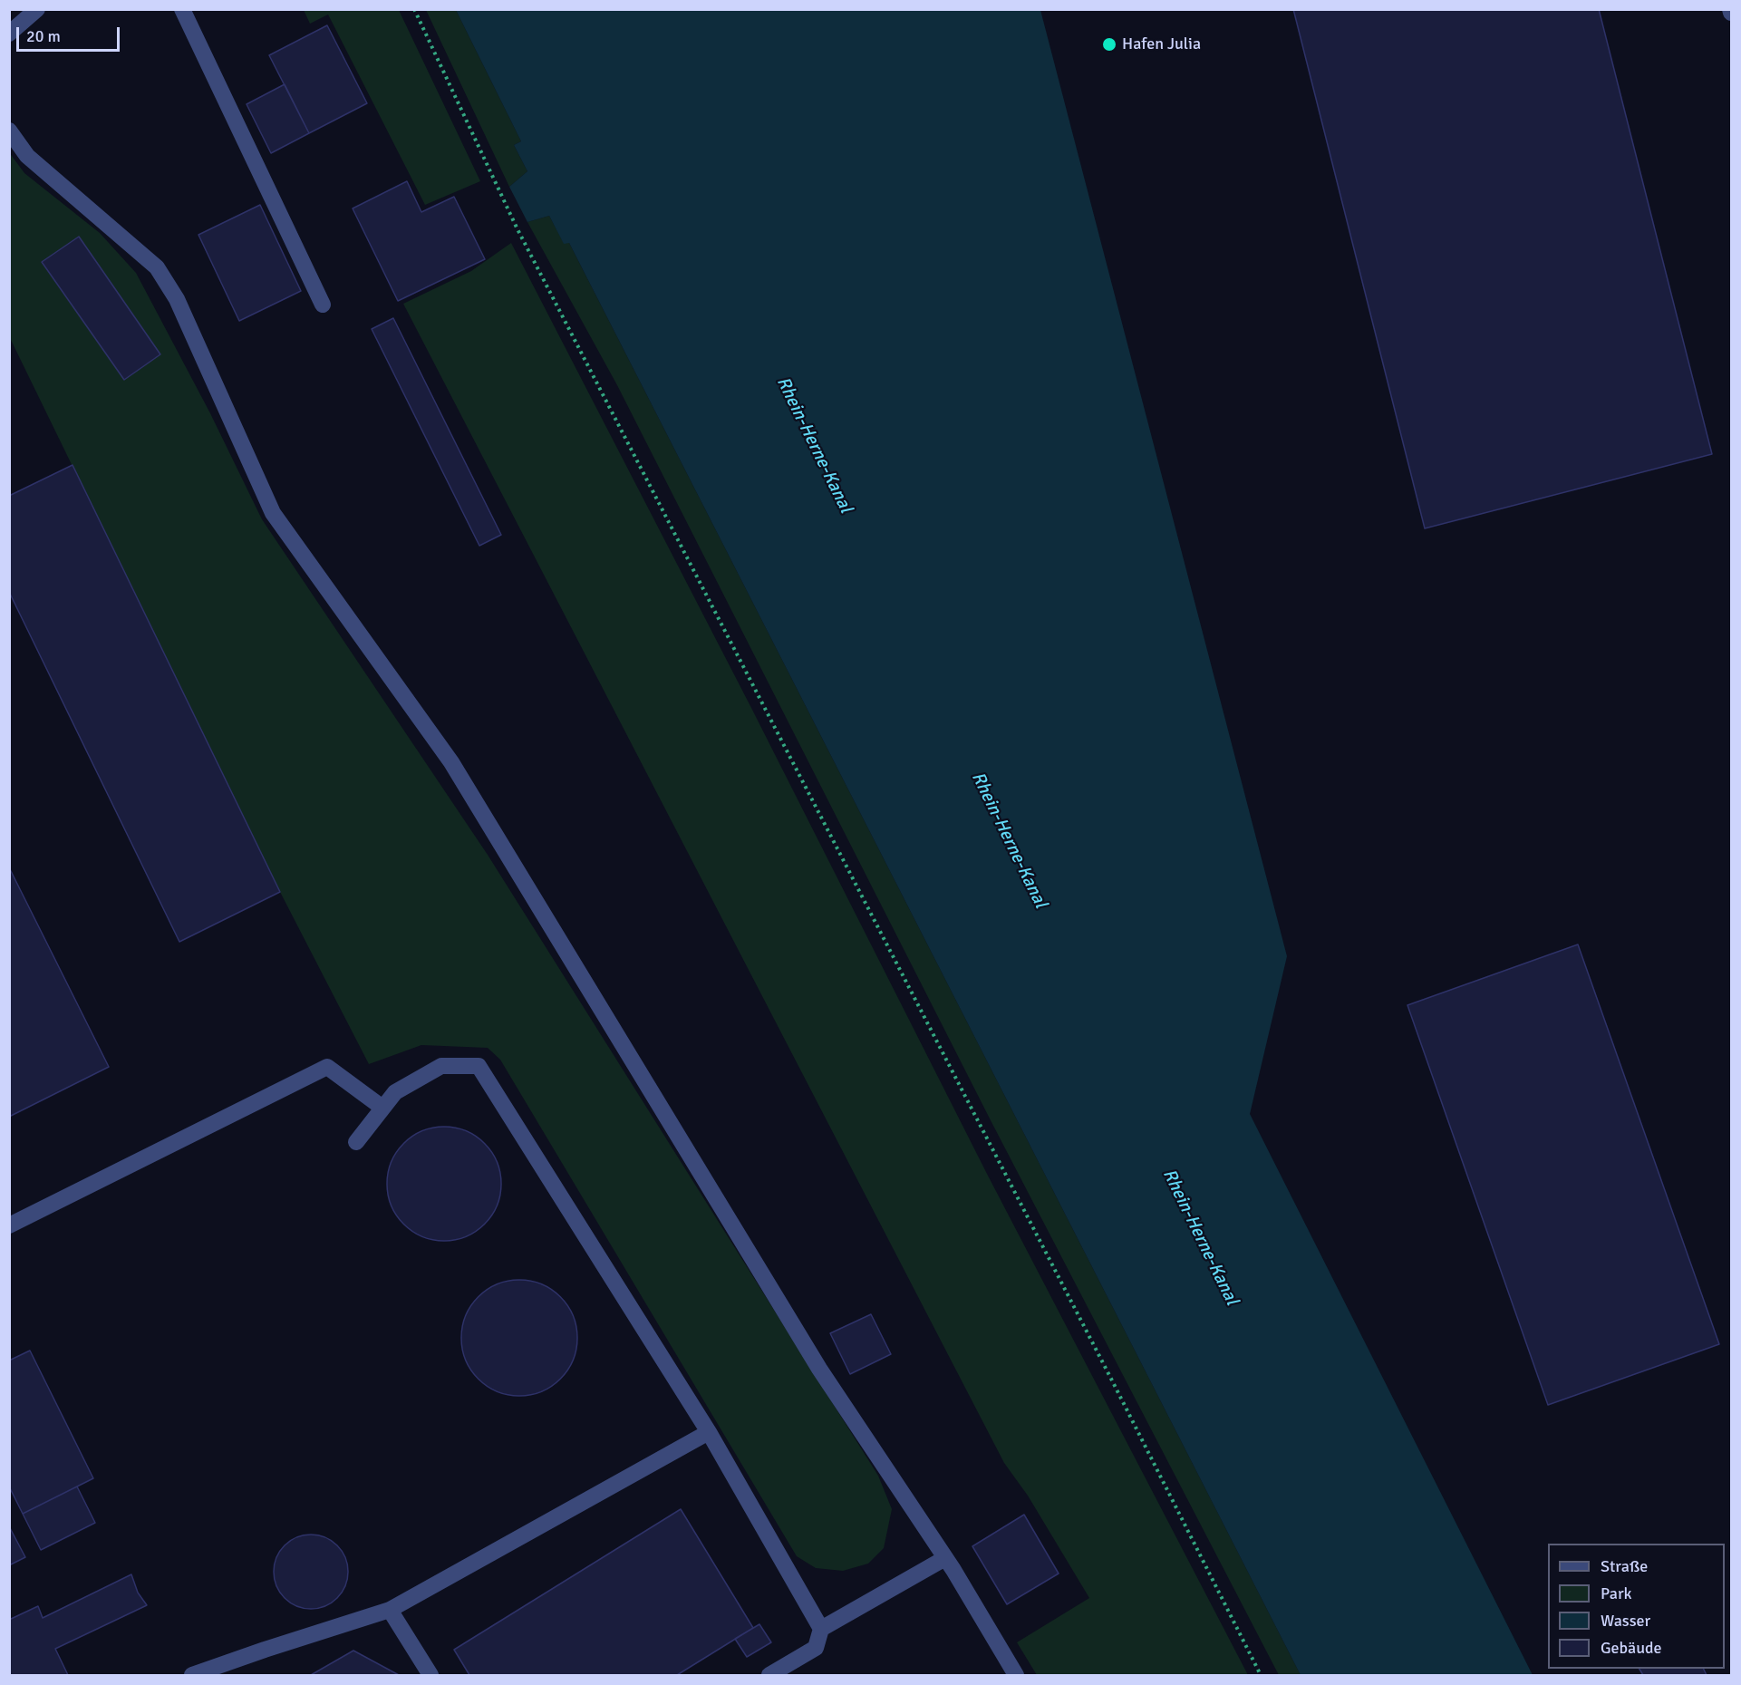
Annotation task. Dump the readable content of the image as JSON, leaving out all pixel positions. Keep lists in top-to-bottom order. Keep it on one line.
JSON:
{"water":["Rhein-Herne-Kanal"],"places":["Hafen Julia"],"legend":["Straße","Park","Wasser","Gebäude"],"scale_bar":"20 m"}
